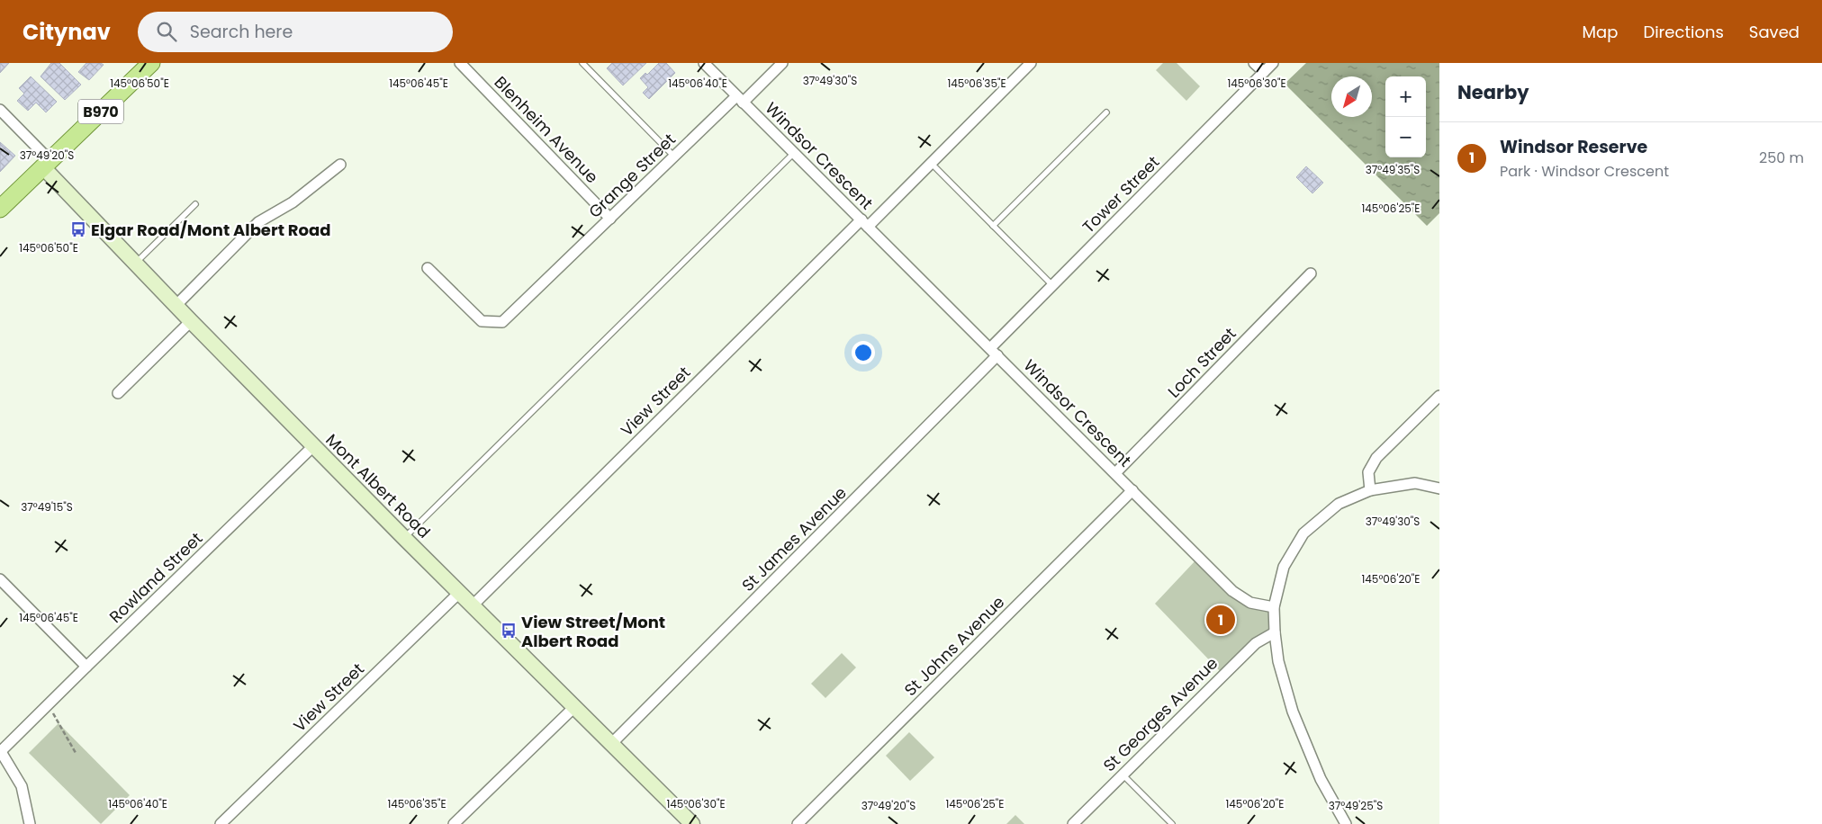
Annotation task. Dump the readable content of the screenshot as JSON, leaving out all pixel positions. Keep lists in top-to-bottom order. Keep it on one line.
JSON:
{"streets":{"main road":["B970","Mont Albert Road"],"street":["Blenheim Avenue","Windsor Crescent","Grange Street","Tower Street","Loch Street","View Street","St James Avenue","Rowland Street","St Johns Avenue","St Georges Avenue"]},"crossings":[["B970","Mont Albert Road"],["Blenheim Avenue","Grange Street"],["Windsor Crescent","Grange Street"],["Windsor Crescent","Tower Street"],["Windsor Crescent","Loch Street"],["Windsor Crescent","View Street"],["Windsor Crescent","St James Avenue"],["Windsor Crescent","St Johns Avenue"],["Tower Street","St James Avenue"],["View Street","Mont Albert Road"],["Mont Albert Road","St James Avenue"],["Mont Albert Road","Rowland Street"]],"places":{"bus stop":["Elgar Road/Mont Albert Road","View Street/Mont Albert Road"]},"north":"bottom left","page":{"header":"Citynav","search":"Search here","nav":["Map","Directions","Saved"],"heading":"Nearby","map_buttons":["+","−"],"list":[{"mark":"1","name":"Windsor Reserve","note":"Park · Windsor Crescent","value":"250 m"}],"pins":"1"},"coordinates":["37°49'30\"S","145°06'50\"E","145°06'45\"E","145°06'40\"E","145°06'35\"E","145°06'30\"E","37°49'20\"S","37°49'35\"S","145°06'25\"E","37°49'15\"S","145°06'20\"E","37°49'25\"S"]}
